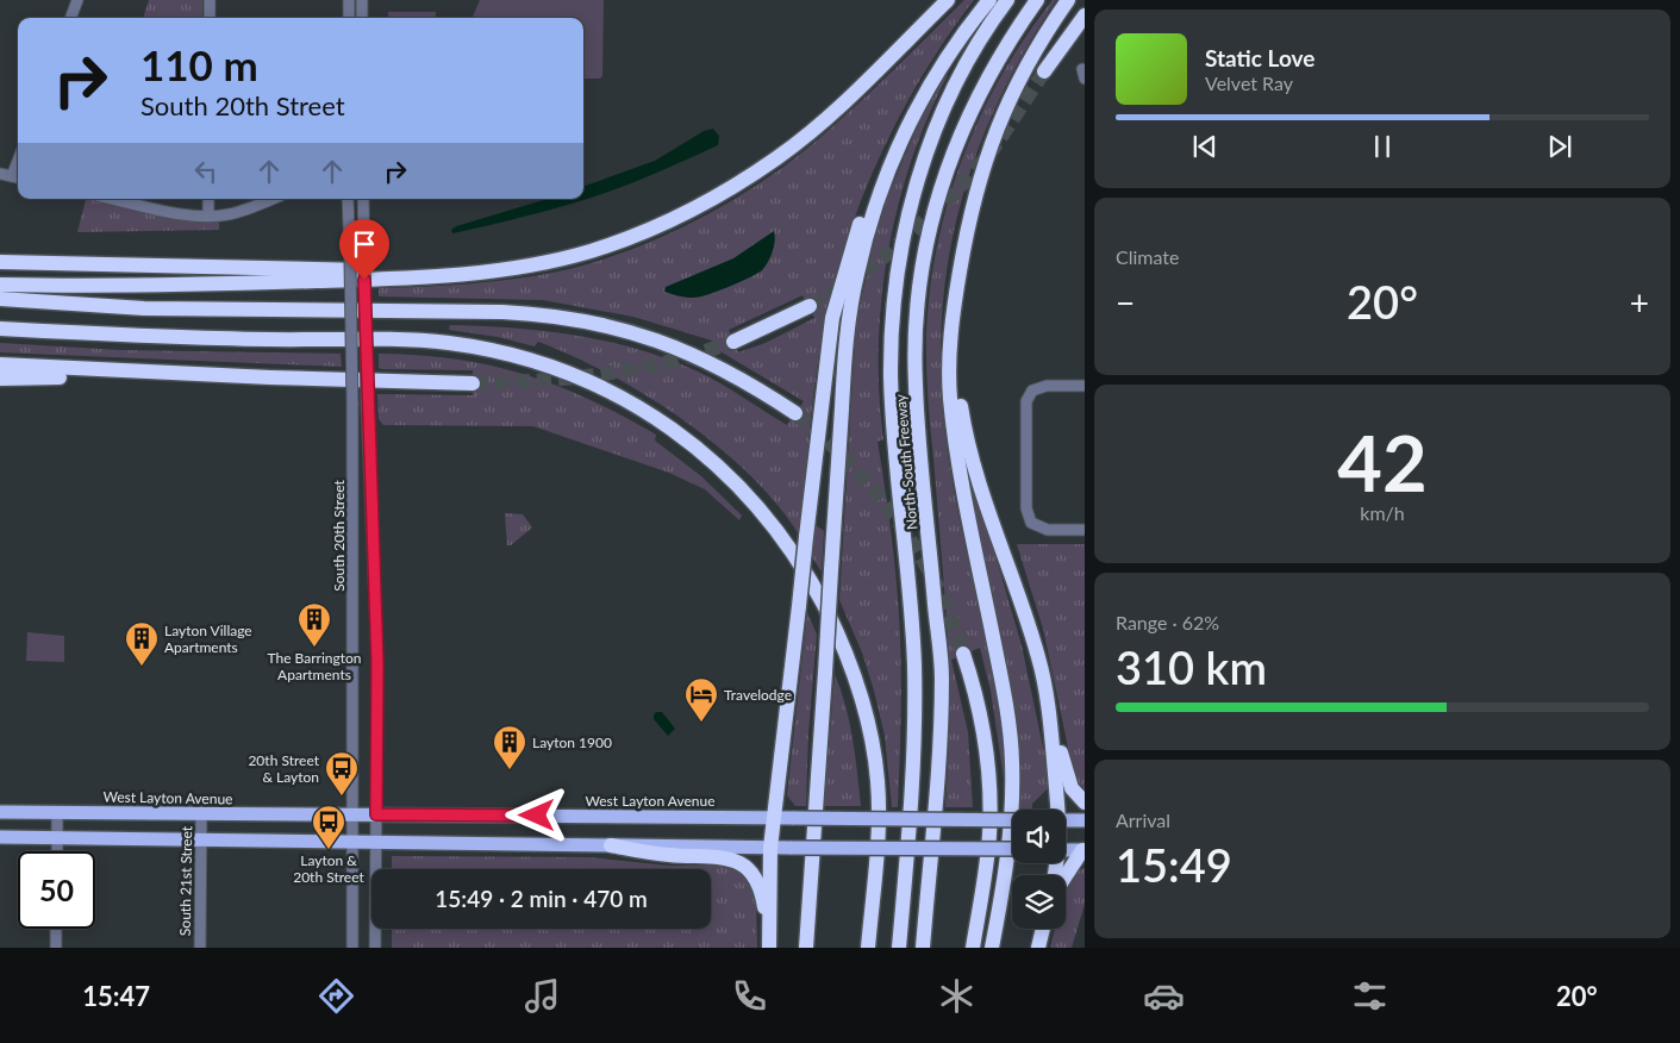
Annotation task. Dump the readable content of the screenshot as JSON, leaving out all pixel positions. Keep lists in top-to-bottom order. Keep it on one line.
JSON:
{"streets":{"highway":["North-South Freeway"],"main road":["West Layton Avenue"],"street":["South 20th Street","South 21st Street"]},"crossings":[["South 20th Street","West Layton Avenue"],["West Layton Avenue","South 21st Street"]],"places":{"building":["The Barrington Apartments","Layton Village Apartments","Layton 1900"],"hotel":["Travelodge"],"bus stop":["20th Street & Layton","Layton & 20th Street"]},"page":{"turn":["110 m","South 20th Street"],"song":["Static Love","Velvet Ray"],"tile":["Climate",["42","km/h"],["Range · 62%","310 km"],["Arrival","15:49"]],"heat":["−","20°","+"],"limit":"50","trip":"15:49 · 2 min · 470 m","tabs":["15:47","20°"]}}
